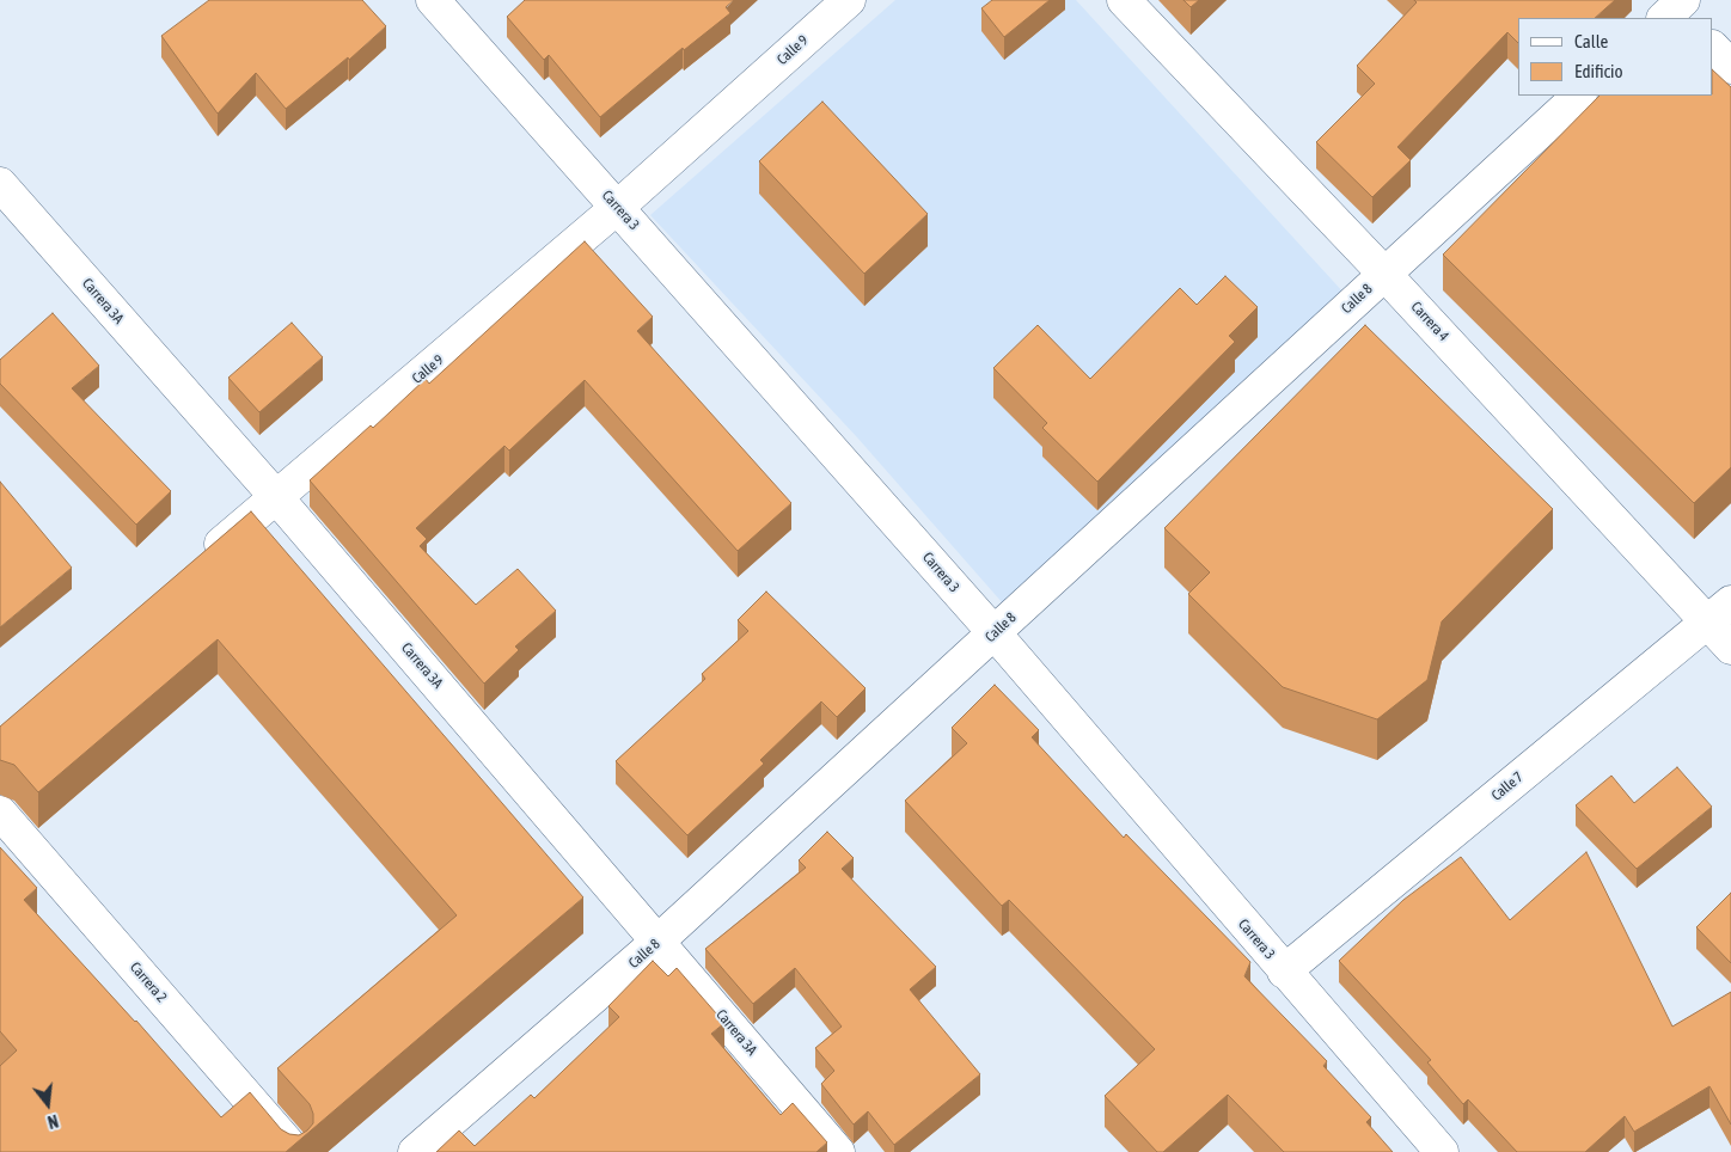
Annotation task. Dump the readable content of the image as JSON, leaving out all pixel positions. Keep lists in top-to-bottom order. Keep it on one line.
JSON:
{"streets":{"street":["Calle 9","Carrera 3","Calle 8","Carrera 3A","Carrera 4","Calle 7","Carrera 2"]},"crossings":[["Calle 9","Carrera 3"],["Calle 9","Carrera 3A"],["Carrera 3","Calle 8"],["Carrera 3","Calle 7"],["Calle 8","Carrera 3A"],["Calle 8","Carrera 4"],["Carrera 4","Calle 7"]],"legend":["Calle","Edificio"],"north":"bottom"}
